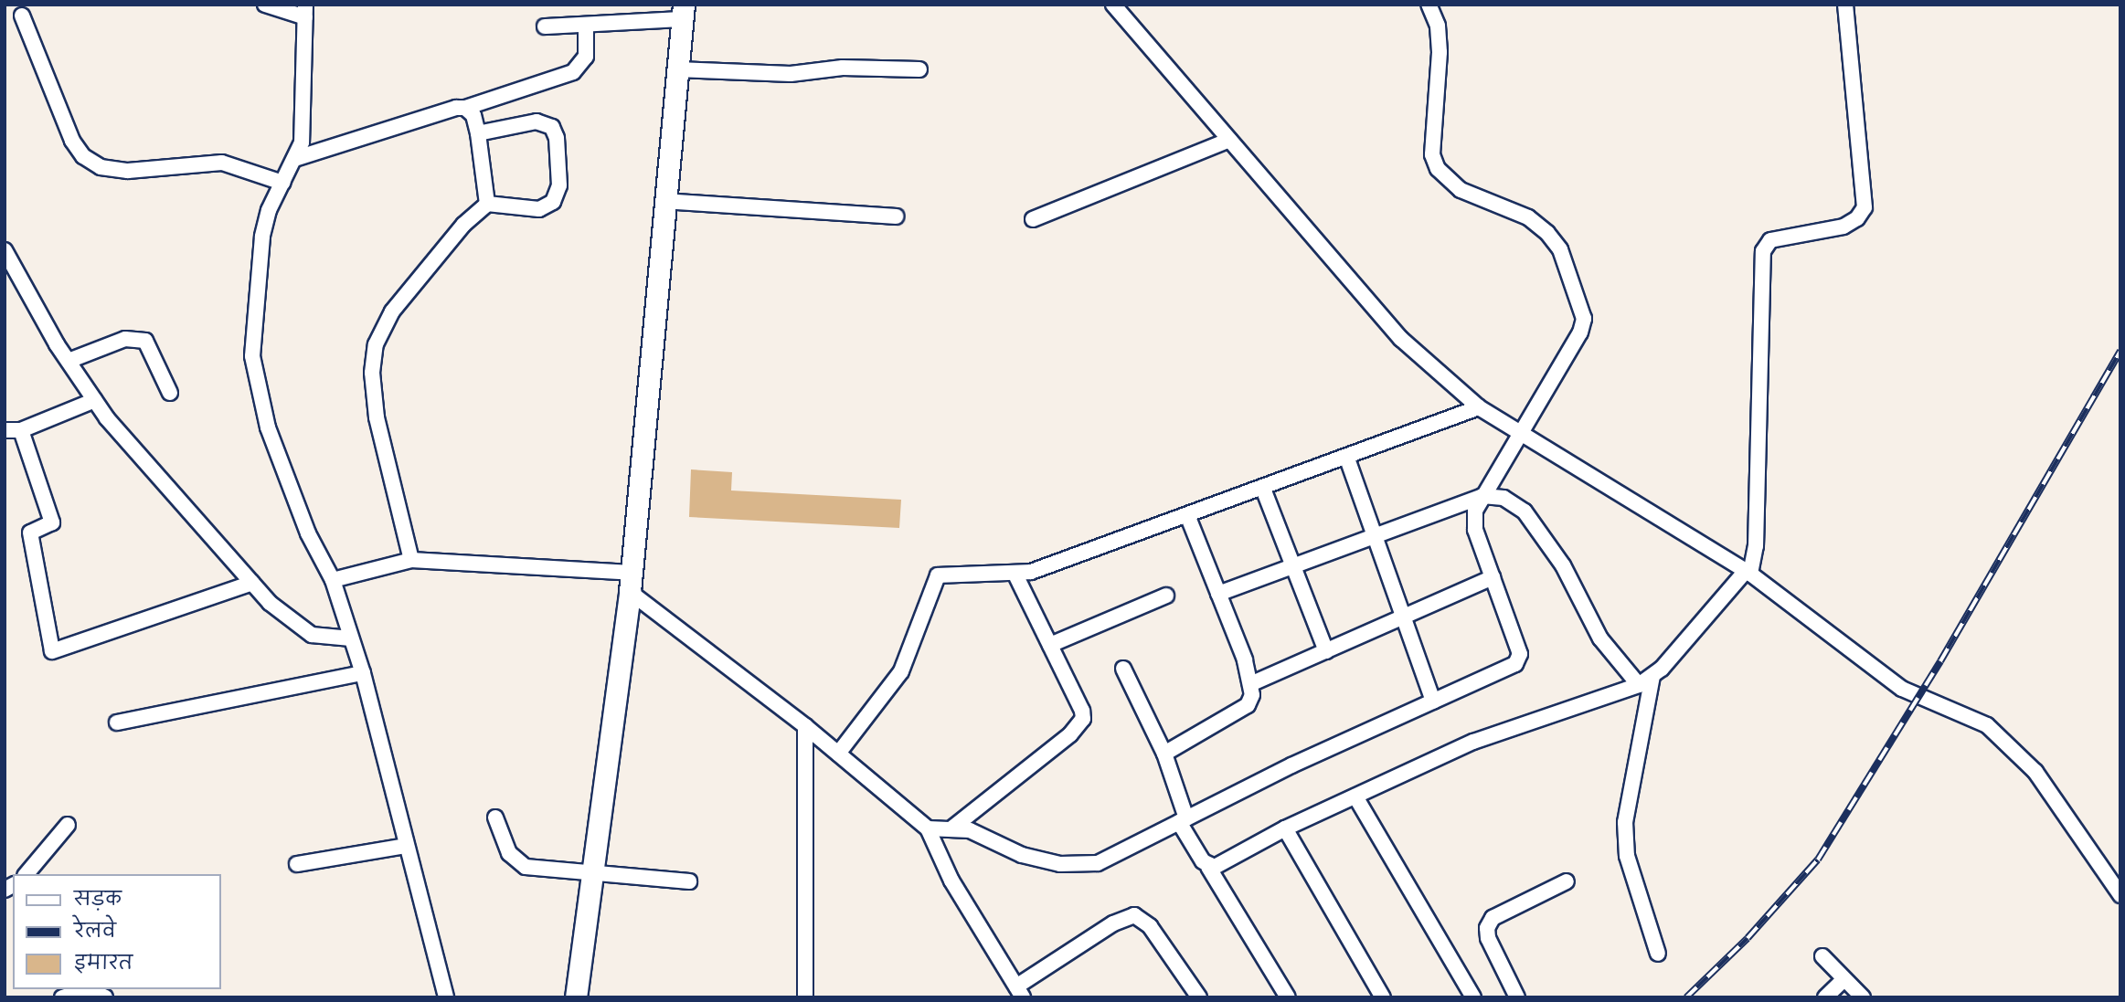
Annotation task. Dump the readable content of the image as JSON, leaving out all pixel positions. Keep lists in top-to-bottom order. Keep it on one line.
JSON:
{"legend":["सड़क","रेलवे","इमारत"]}
